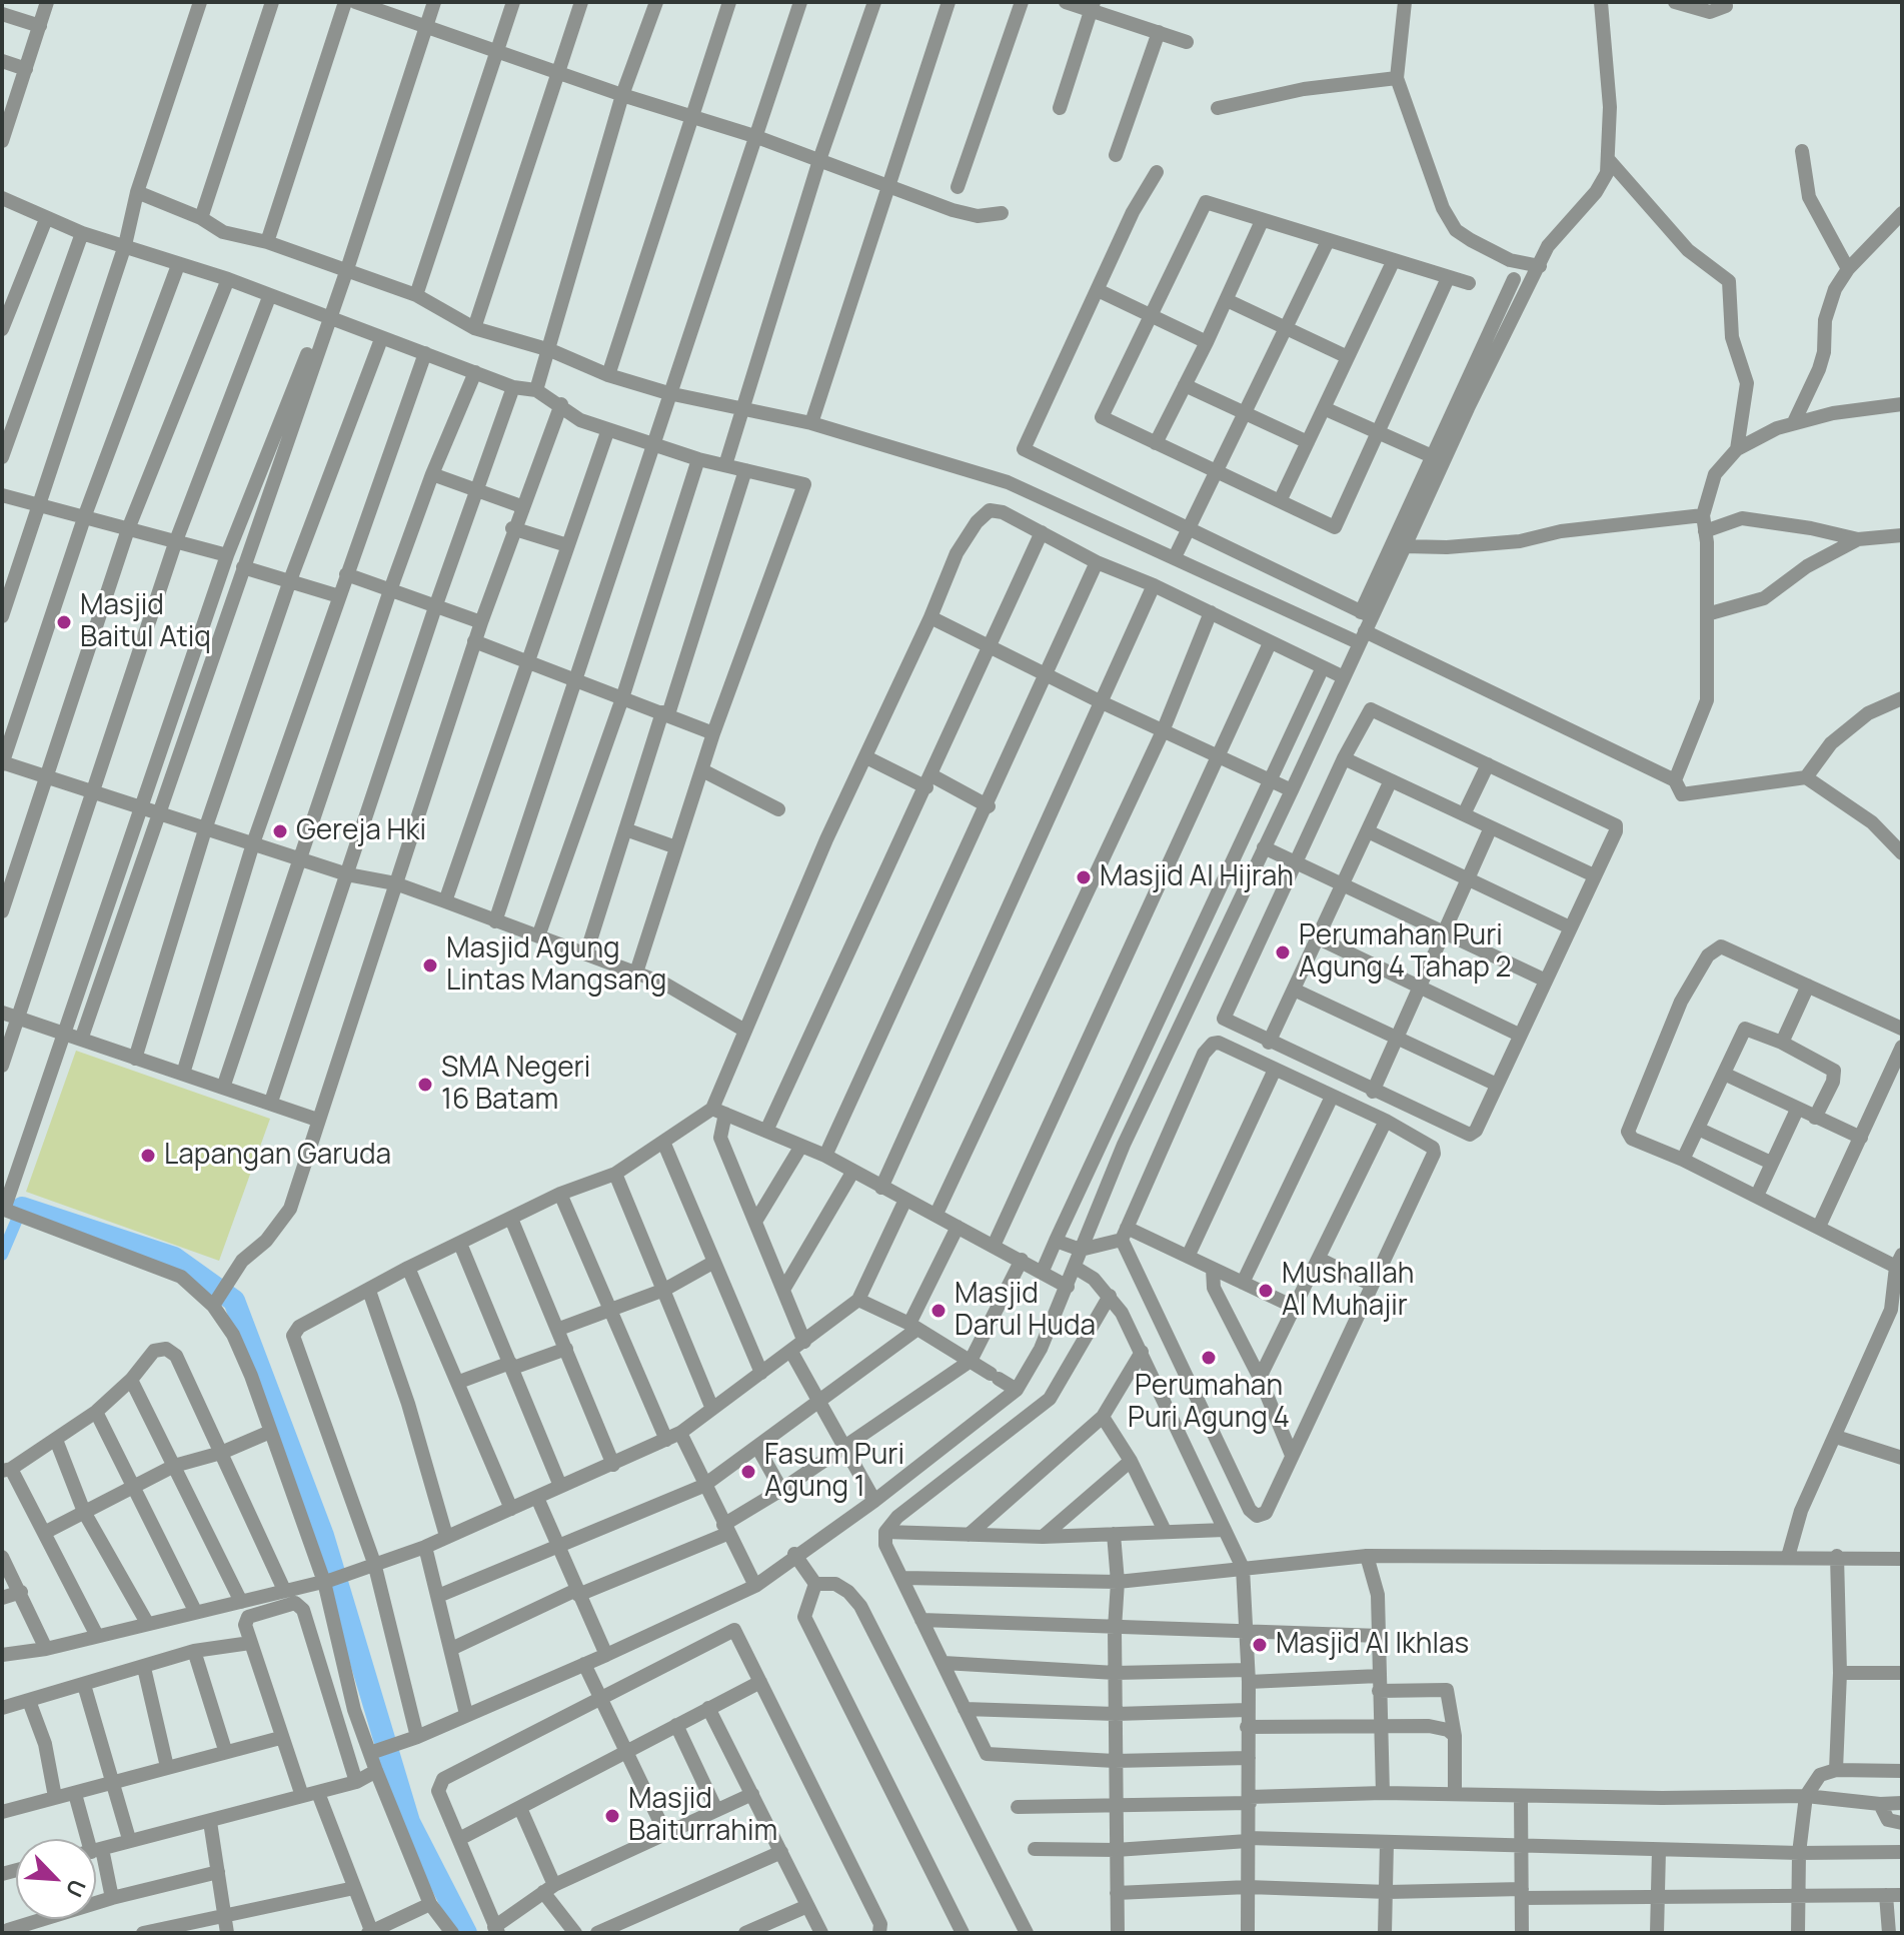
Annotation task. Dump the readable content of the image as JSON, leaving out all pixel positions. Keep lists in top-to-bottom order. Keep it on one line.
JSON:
{"places":["Masjid Baitul Atiq","Gereja Hki","Masjid Al Hijrah","Perumahan Puri Agung 4 Tahap 2","Masjid Agung Lintas Mangsang","SMA Negeri 16 Batam","Lapangan Garuda","Mushallah Al Muhajir","Masjid Darul Huda","Perumahan Puri Agung 4","Fasum Puri Agung 1","Masjid Al Ikhlas","Masjid Baiturrahim"],"north":"bottom right"}
